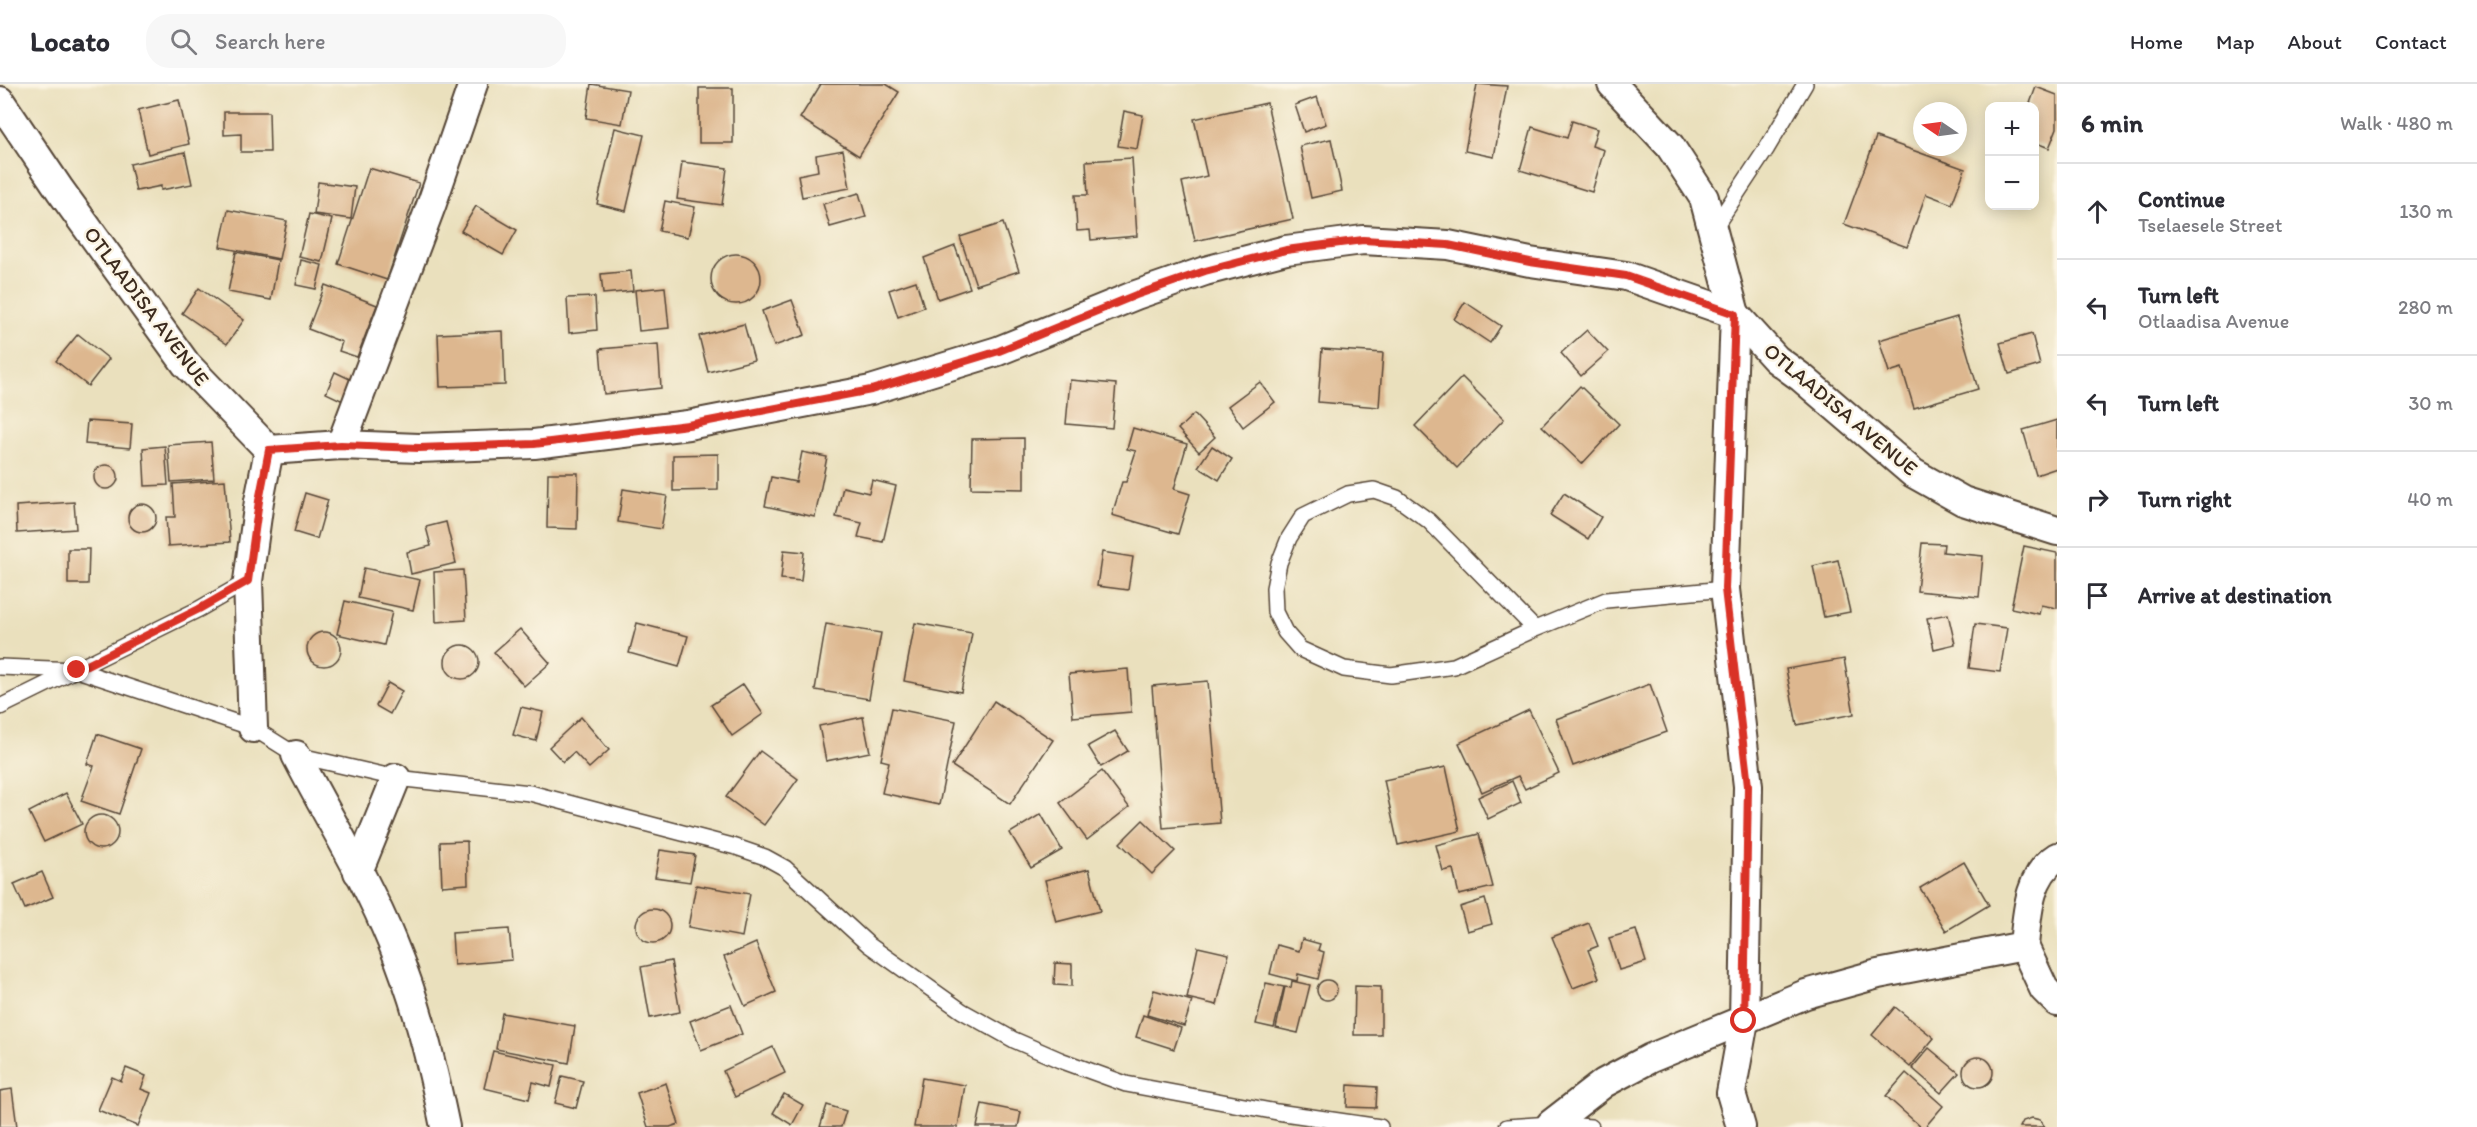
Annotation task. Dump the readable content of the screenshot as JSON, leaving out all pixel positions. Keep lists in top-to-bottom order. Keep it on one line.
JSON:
{"streets":{"street":["OTLAADISA AVENUE"]},"north":"left","page":{"header":"Locato","search":"Search here","nav":["Home","Map","About","Contact"],"heading":["6 min","Walk · 480 m"],"map_buttons":["+","−"],"list":[["Continue","Tselaesele Street","130 m"],["Turn left","Otlaadisa Avenue","280 m"],["Turn left","30 m"],["Turn right","40 m"],"Arrive at destination"]}}
